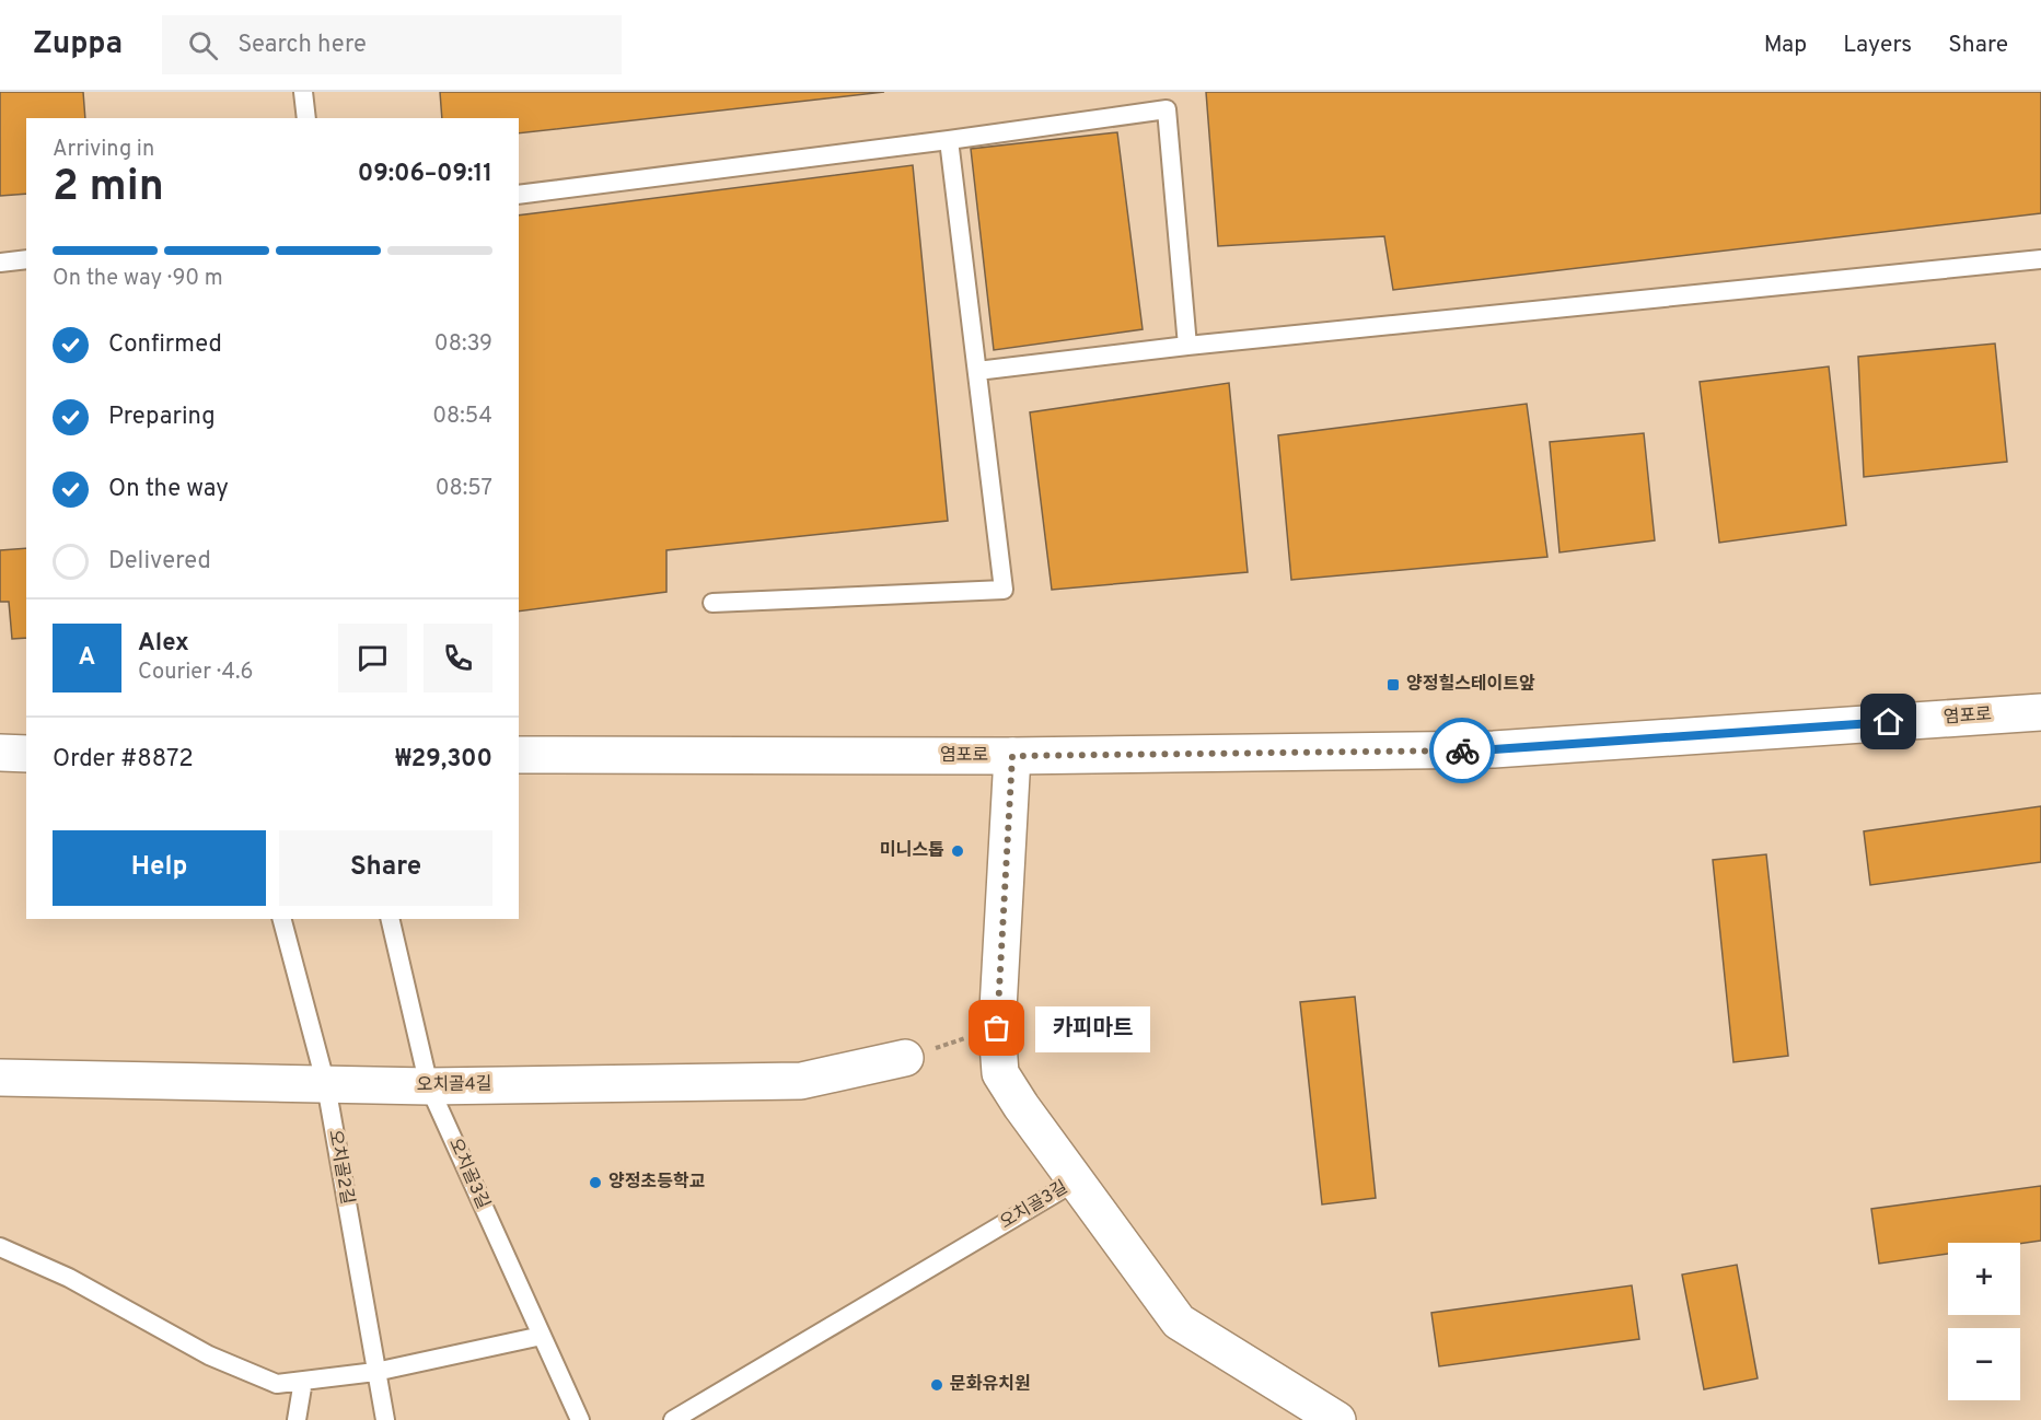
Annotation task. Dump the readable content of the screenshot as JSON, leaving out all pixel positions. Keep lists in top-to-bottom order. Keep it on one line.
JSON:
{"streets":{"street":["염포로","오치골4길","오치골3길"],"lane":["오치골2길"]},"crossings":[["염포로","오치골3길"],["오치골4길","오치골2길"],["오치골4길","오치골3길"]],"places":{"transit":["양정힐스테이트앞"],"other":["미니스톱","카피마트","양정초등학교","문화유치원"]},"page":{"header":"Zuppa","search":"Search here","nav":["Map","Layers","Share"],"heading":["2 min","Arriving in","09:06–09:11"],"panel":["Alex","Courier · 4.6","Order #8872","₩29,300"],"bar":"On the way · 90 m","list":[["Confirmed","08:39"],["Preparing","08:54"],["On the way","08:57"],"Delivered"],"round":"A","buttons":["Help","Share"],"bubble":"카피마트","map_buttons":["+","−"]}}
